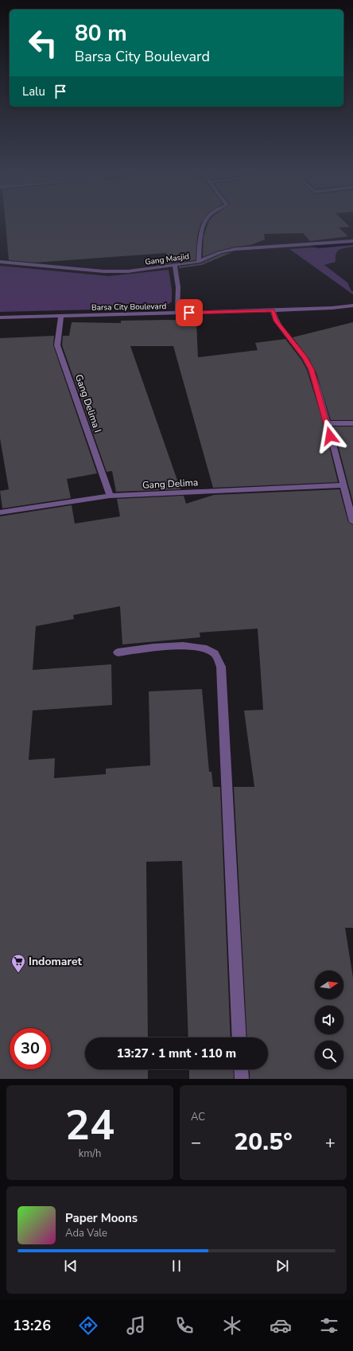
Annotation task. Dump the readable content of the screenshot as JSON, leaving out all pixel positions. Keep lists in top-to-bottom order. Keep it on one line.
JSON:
{"streets":{"street":["Gang Masjid","Barsa City Boulevard","Gang Delima I","Gang Delima"]},"crossings":[["Barsa City Boulevard","Gang Delima I"],["Gang Delima I","Gang Delima"]],"places":{"supermarket":["Indomaret"]},"north":"right","page":{"turn":["80 m","Barsa City Boulevard"],"then":"Lalu","limit":"30","trip":"13:27 · 1 mnt · 110 m","tile":[["24","km/h"],"AC"],"heat":["−","20.5°","+"],"song":["Paper Moons","Ada Vale"],"tabs":"13:26"}}
